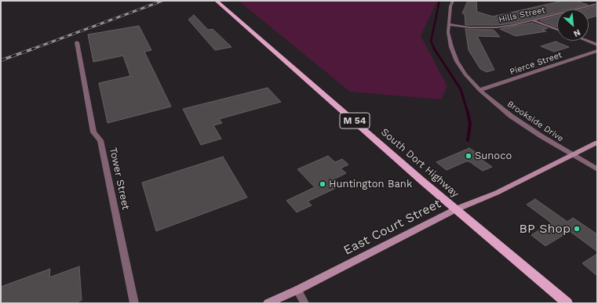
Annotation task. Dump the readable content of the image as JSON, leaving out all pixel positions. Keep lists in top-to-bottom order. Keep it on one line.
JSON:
{"streets":{"main road":["M 54","South Dort Highway","East Court Street"],"street":["Hills Street","Pierce Street","Brookside Drive","Tower Street"]},"crossings":[["Hills Street","Brookside Drive"],["Pierce Street","Brookside Drive"],["Brookside Drive","East Court Street"],["South Dort Highway","East Court Street"]],"places":["Sunoco","Huntington Bank","BP Shop"],"north":"bottom right"}
